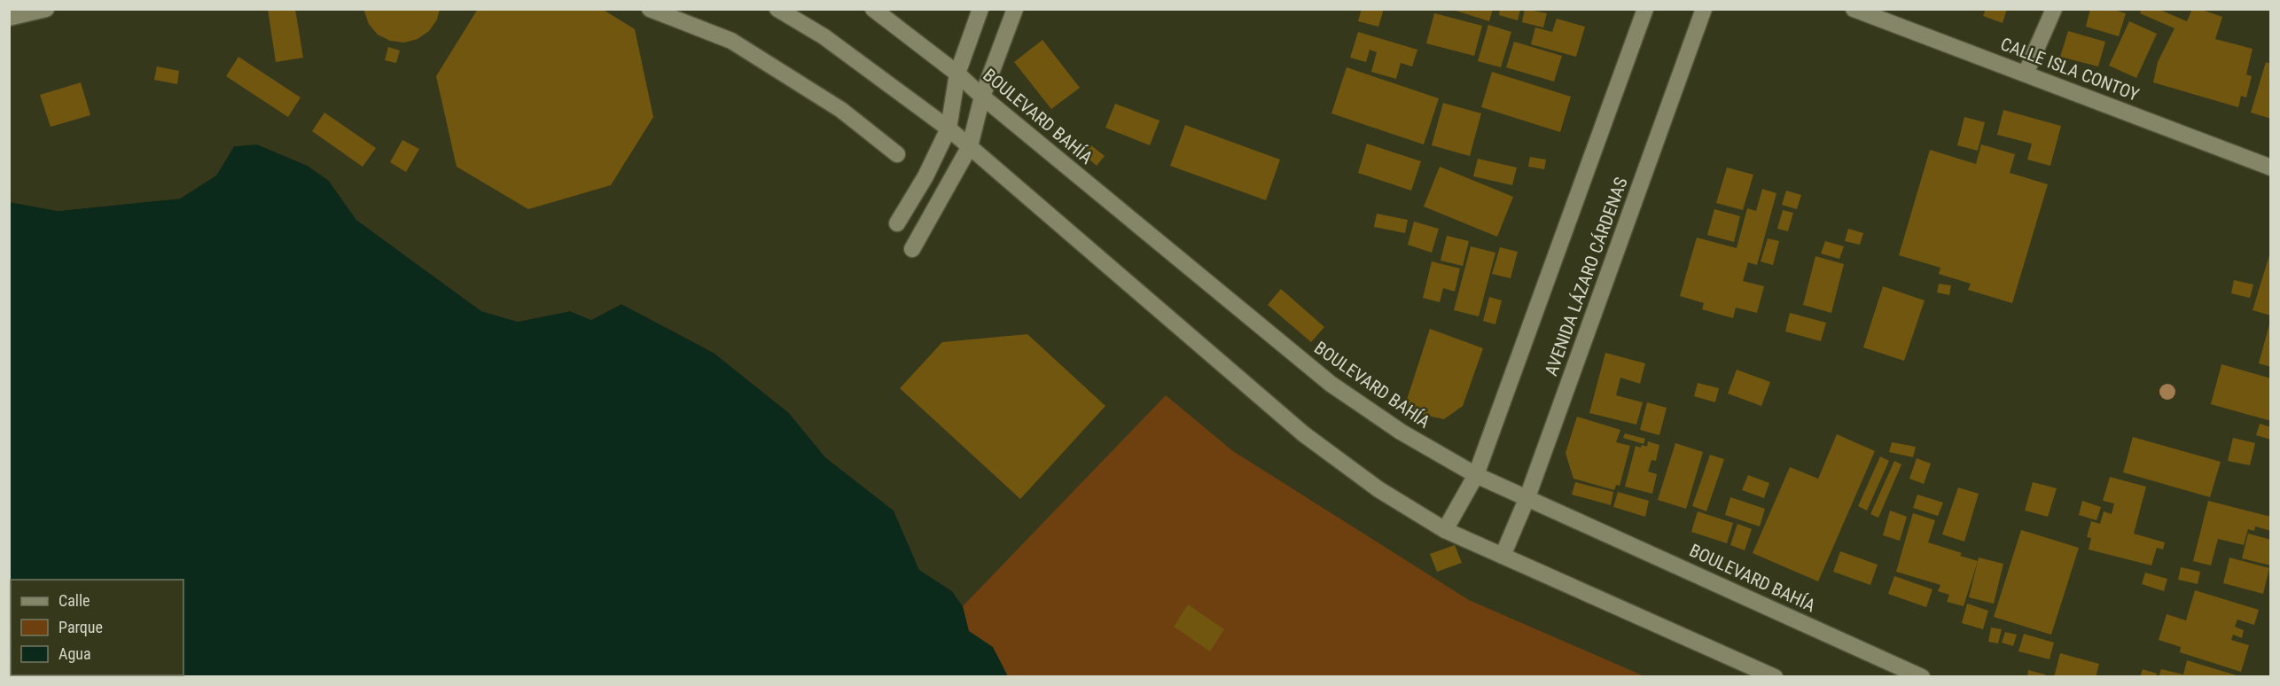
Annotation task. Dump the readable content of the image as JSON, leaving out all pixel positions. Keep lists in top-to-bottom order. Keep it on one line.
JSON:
{"streets":{"main road":["CALLE ISLA CONTOY","BOULEVARD BAHÍA","AVENIDA LÁZARO CÁRDENAS"]},"crossings":[["BOULEVARD BAHÍA","AVENIDA LÁZARO CÁRDENAS"]],"legend":["Calle","Parque","Agua"]}
